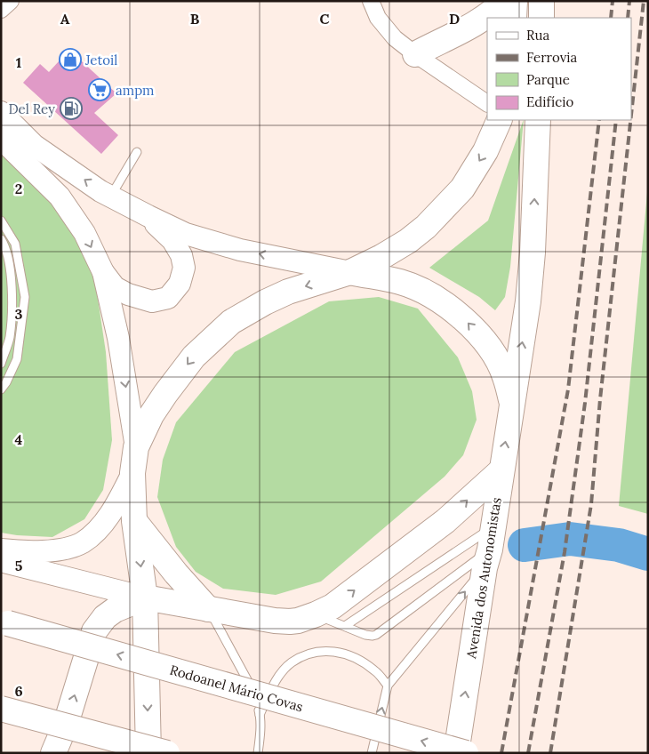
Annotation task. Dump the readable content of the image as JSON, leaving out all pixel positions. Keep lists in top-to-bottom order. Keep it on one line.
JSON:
{"streets":{"main road":["Avenida dos Autonomistas","Rodoanel Mário Covas"]},"one_way":["Avenida dos Autonomistas"],"places":{"shop":["Jetoil"],"supermarket":["ampm"],"fuel station":["Del Rey"]},"legend":["Rua","Ferrovia","Parque","Edifício"],"grid":{"columns":["A","B","C","D"],"rows":["1","2","3","4","5","6"]}}
